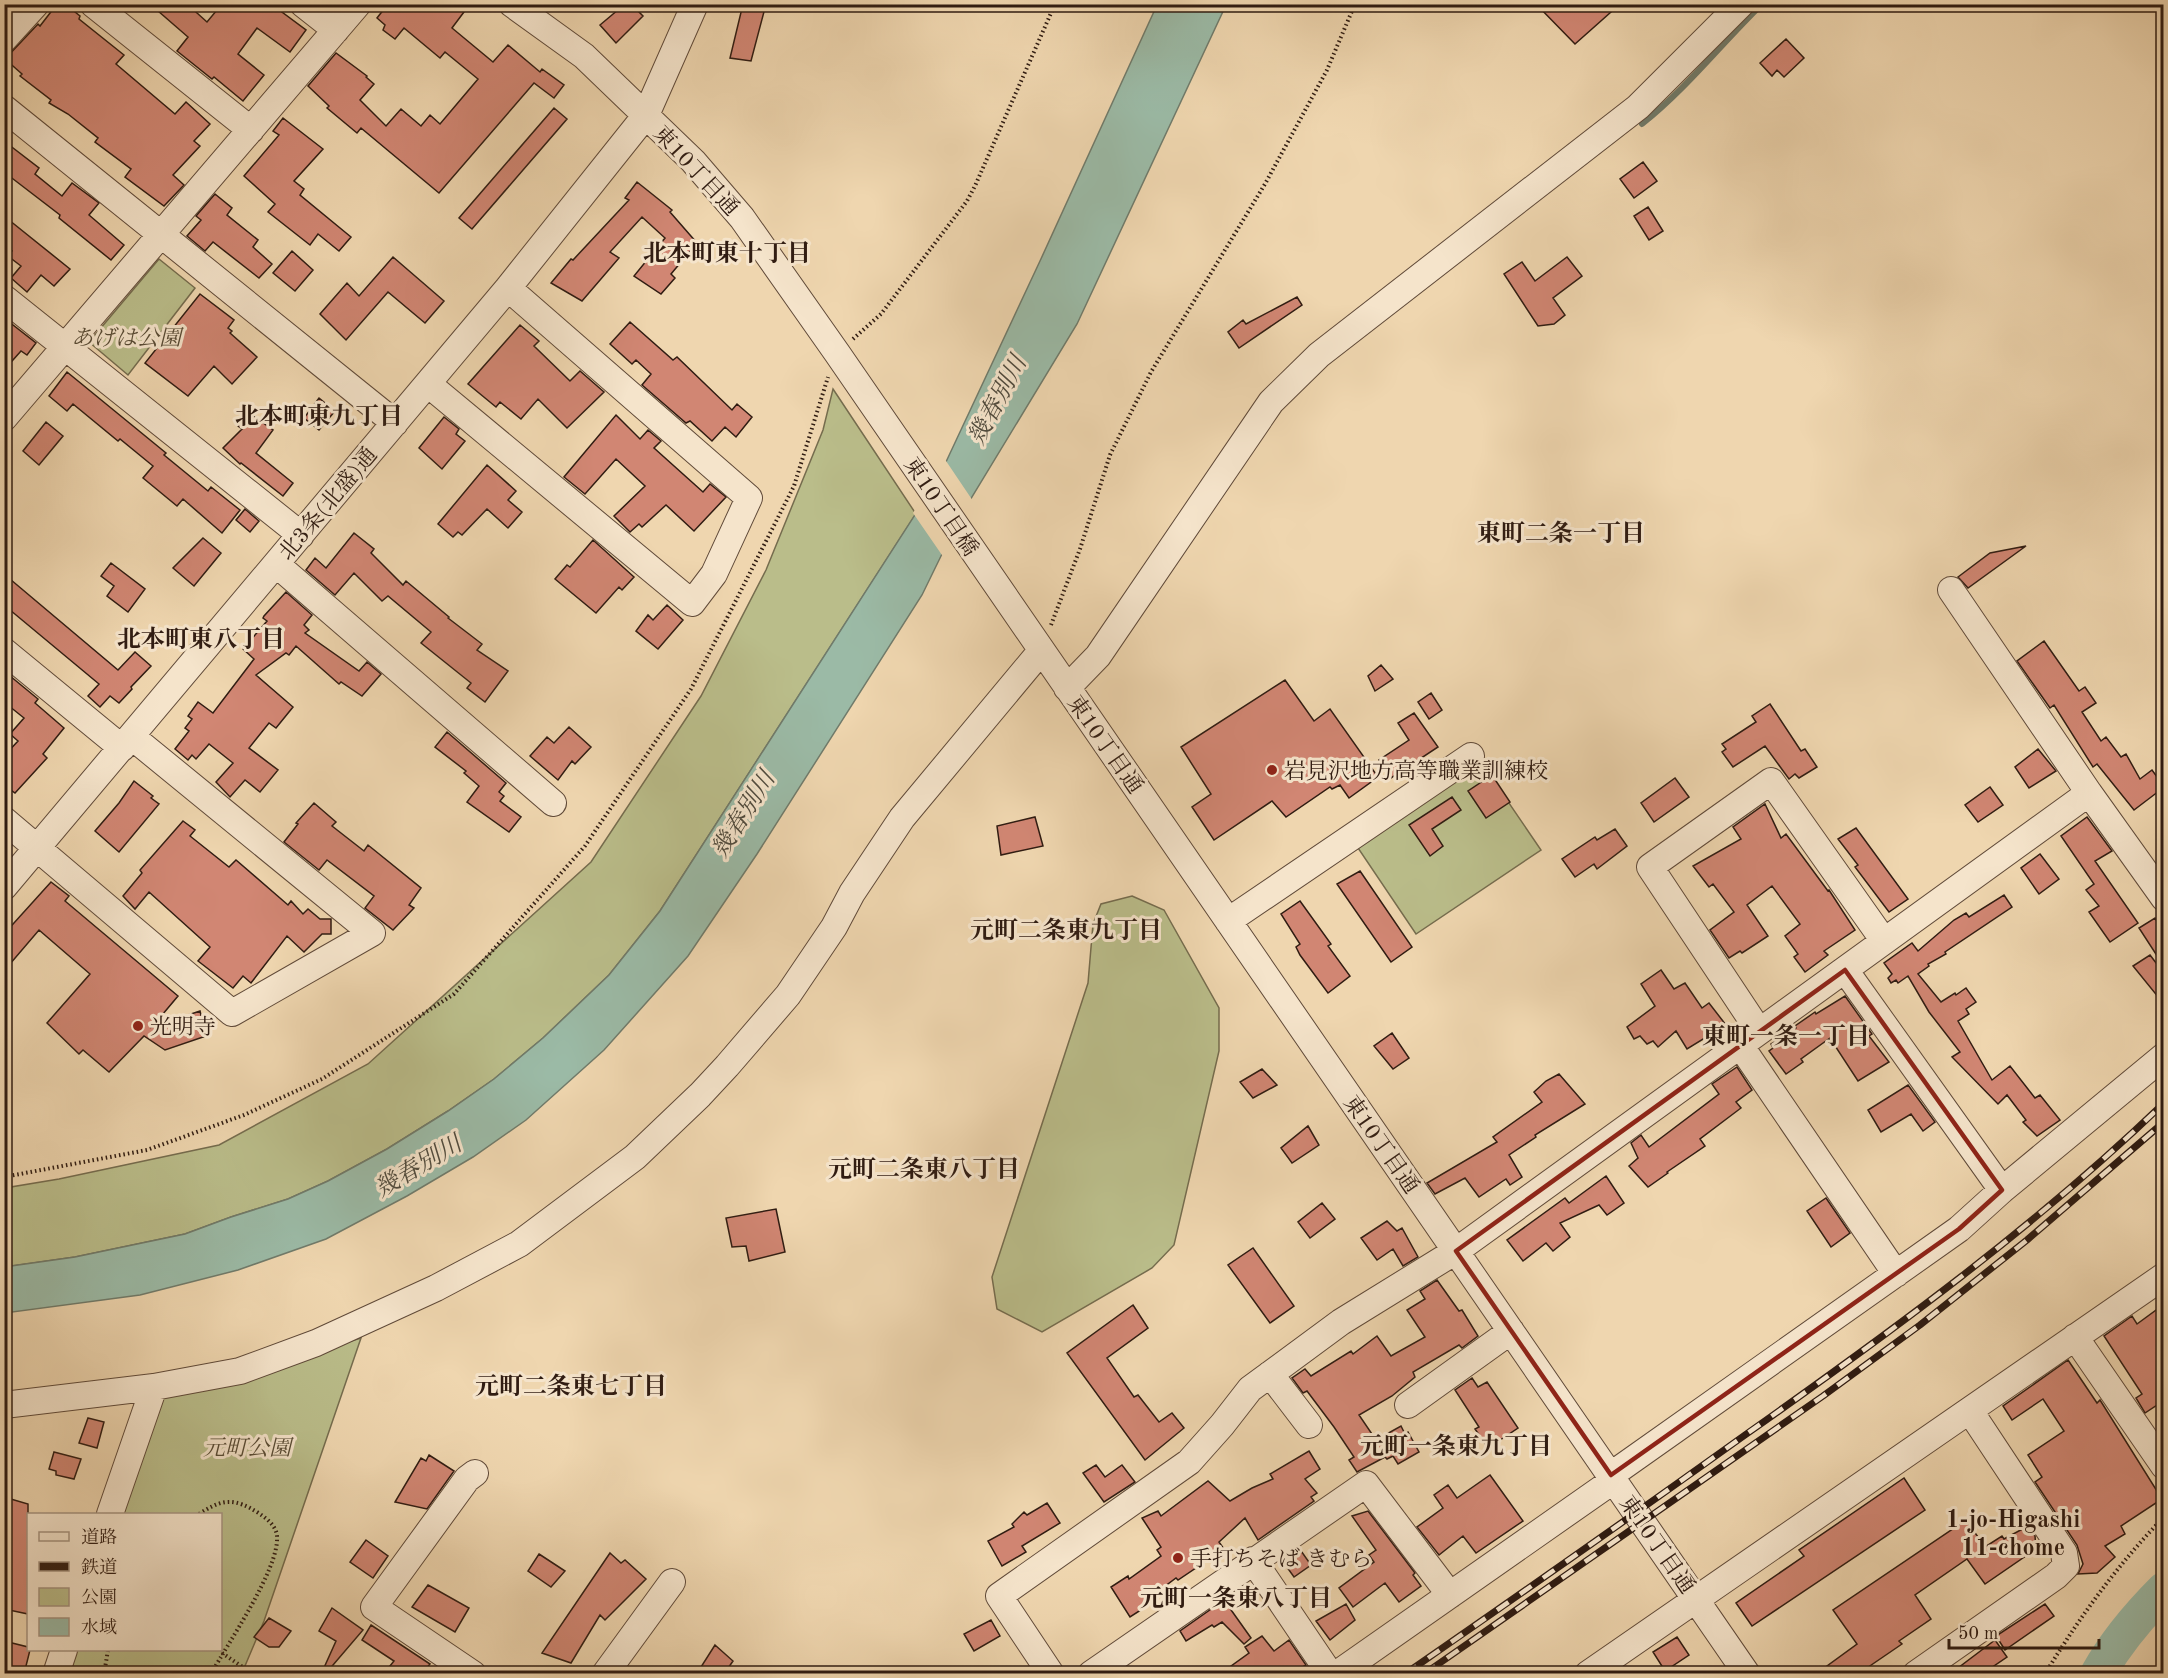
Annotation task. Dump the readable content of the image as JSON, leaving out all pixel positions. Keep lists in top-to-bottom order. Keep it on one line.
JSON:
{"streets":{"street":["東10丁目通","北3条(北盛)通","東10丁目橋"]},"crossings":[["東10丁目通","北3条(北盛)通"],["東10丁目通","東10丁目橋"]],"districts":["北本町東十丁目","北本町東九丁目","東町二条一丁目","北本町東八丁目","元町二条東九丁目","東町一条一丁目","元町二条東八丁目","元町二条東七丁目","元町一条東九丁目","1-jo-Higashi 11-chome","元町一条東八丁目"],"water":["幾春別川"],"parks":["あげは公園","元町公園"],"places":["岩見沢地方高等職業訓練校","光明寺","手打ちそば きむら"],"legend":["道路","鉄道","公園","水域"],"scale_bar":"50 m"}
